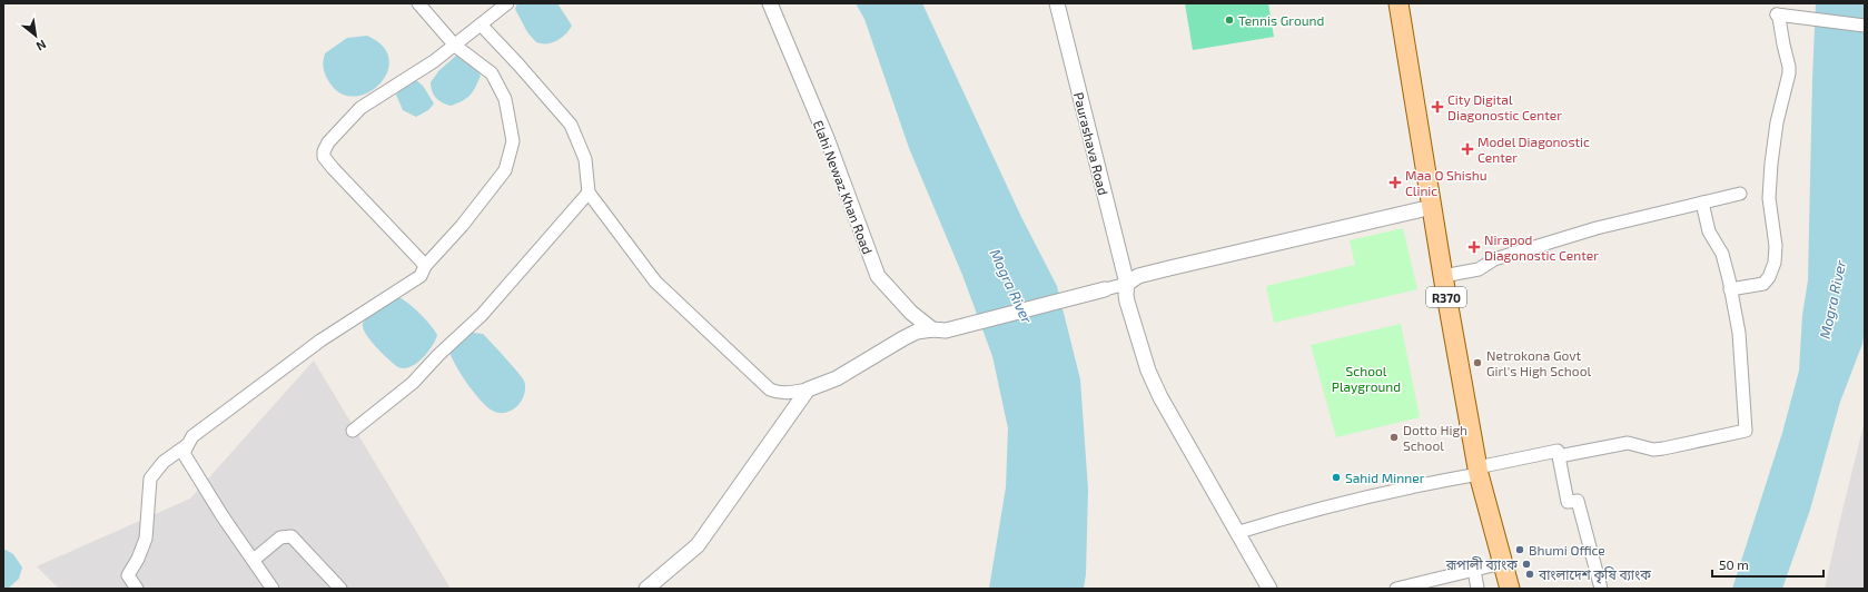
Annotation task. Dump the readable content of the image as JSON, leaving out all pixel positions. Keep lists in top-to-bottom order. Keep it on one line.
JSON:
{"streets":{"main road":["R370"],"street":["Paurashava Road","Elahi Newaz Khan Road"]},"water":["Mogra River"],"parks":["School Playground"],"places":{"other":["Tennis Ground","Netrokona Govt Girl's High School","Dotto High School","Sahid Minner","Bhumi Office","রূপালী ব্যাংক","বাংলাদেশ কৃষি ব্যাংক"],"health":["City Digital Diagonostic Center","Model Diagonostic Center","Maa O Shishu Clinic","Nirapod Diagonostic Center"]},"scale_bar":"50 m","north":"bottom right"}
